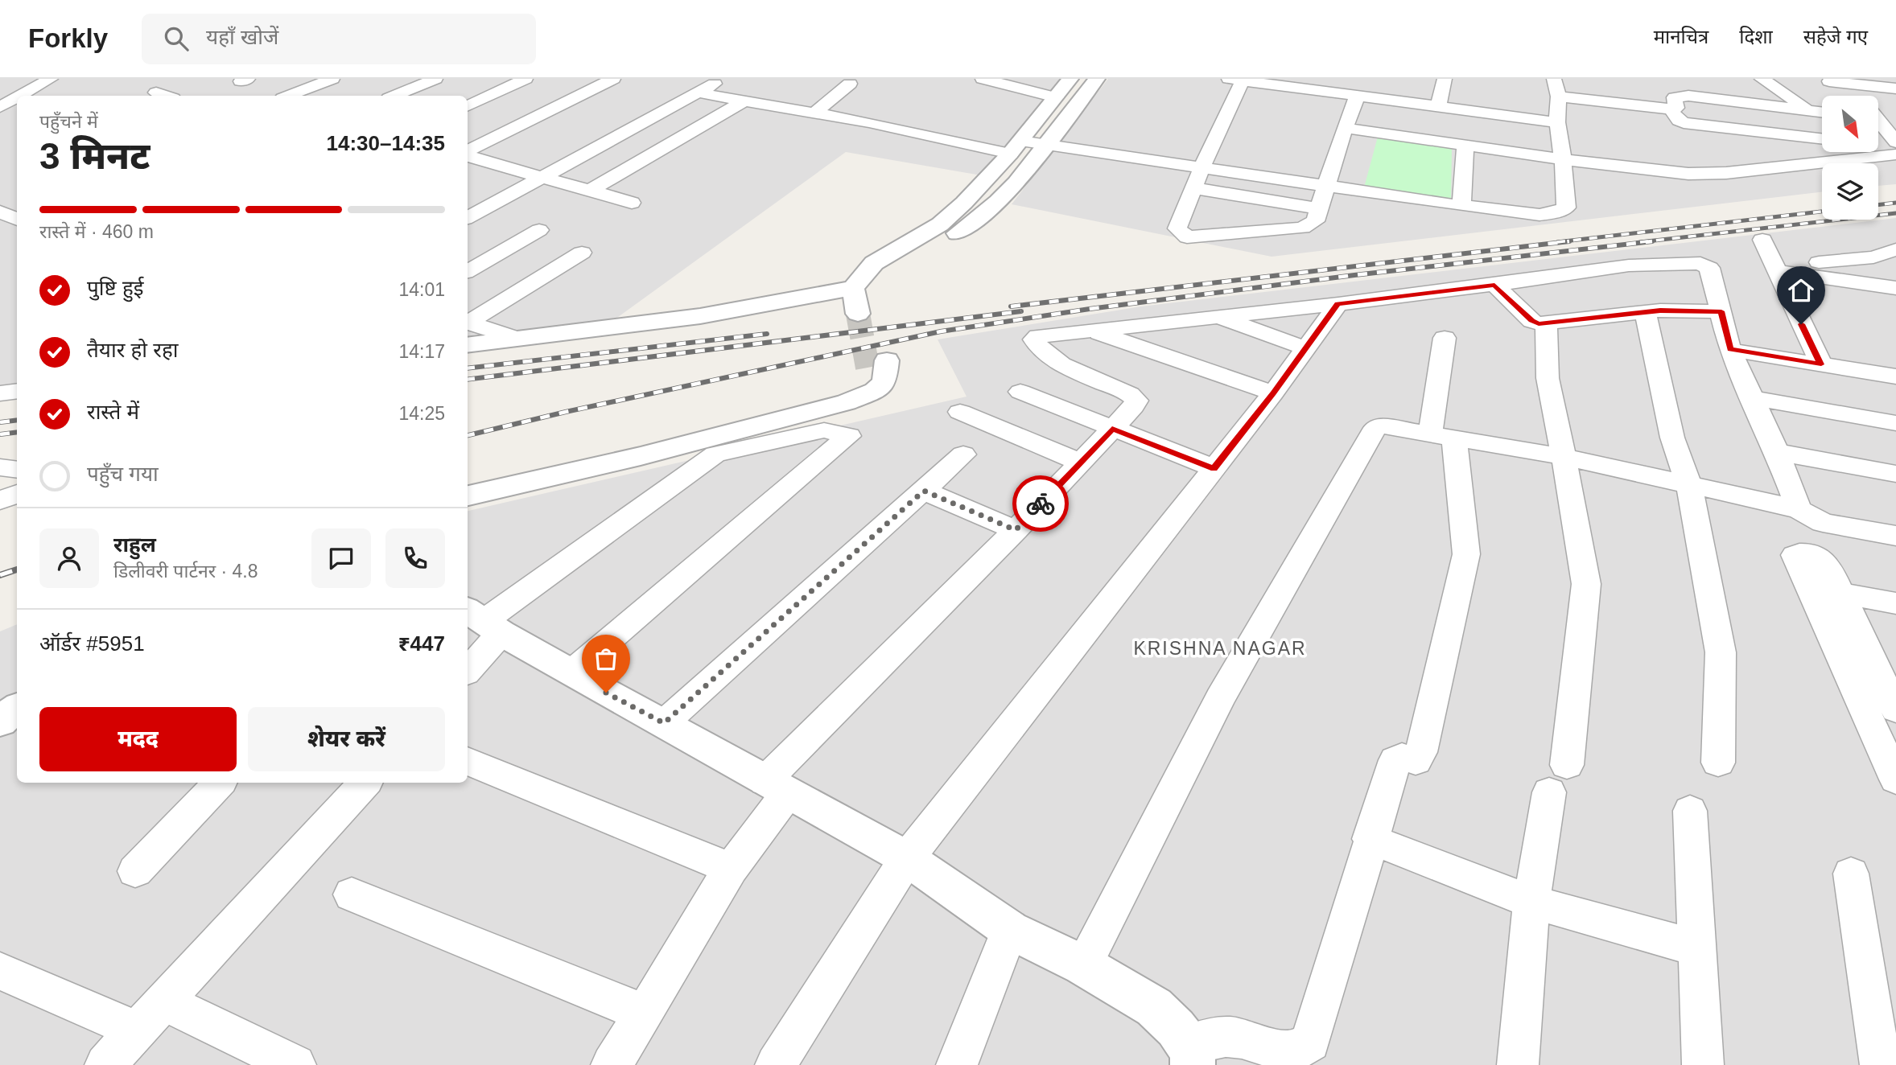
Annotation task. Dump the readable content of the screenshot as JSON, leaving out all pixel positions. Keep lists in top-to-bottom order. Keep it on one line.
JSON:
{"districts":["KRISHNA NAGAR"],"north":"bottom right","page":{"header":"Forkly","search":"यहाँ खोजें","nav":["मानचित्र","दिशा","सहेजे गए"],"heading":["3 मिनट","पहुँचने में","14:30–14:35"],"panel":["राहुल","डिलीवरी पार्टनर · 4.8","ऑर्डर #5951","₹447"],"bar":"रास्ते में · 460 m","list":[["पुष्टि हुई","14:01"],["तैयार हो रहा","14:17"],["रास्ते में","14:25"],"पहुँच गया"],"buttons":["मदद","शेयर करें"]}}
